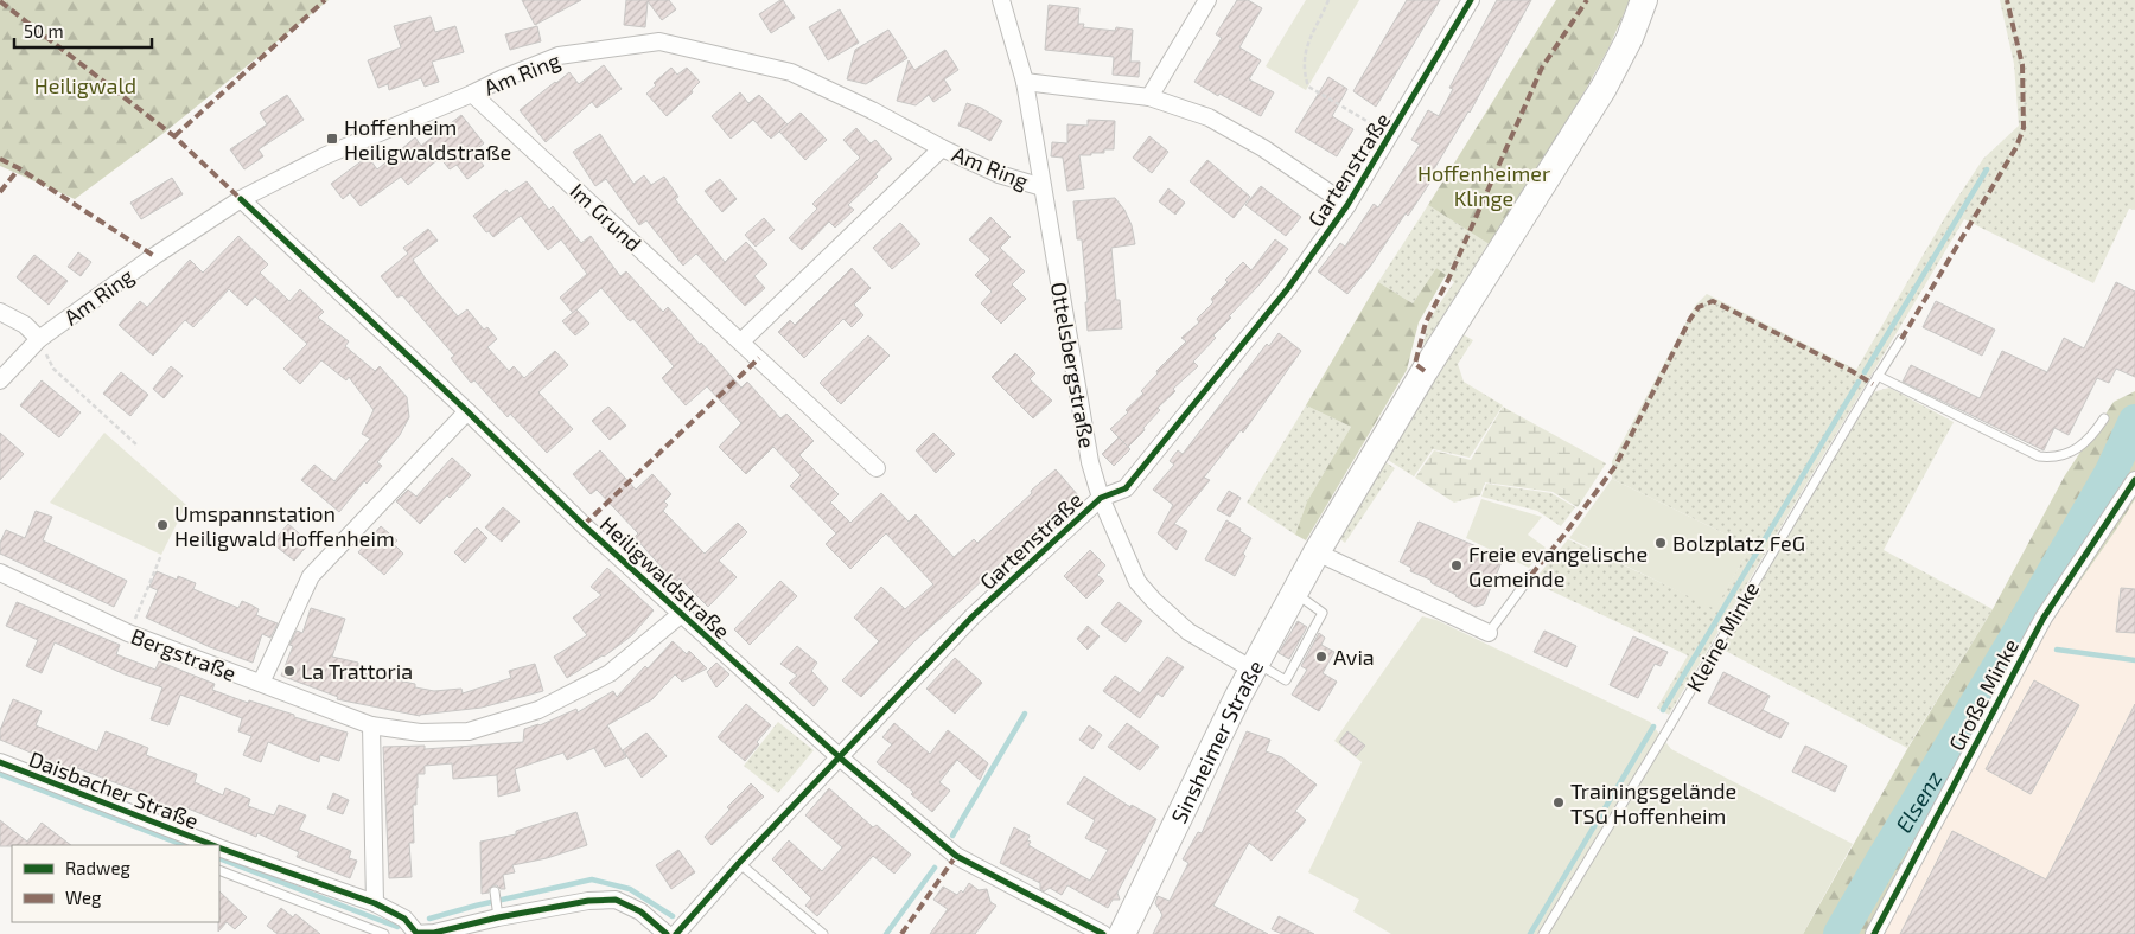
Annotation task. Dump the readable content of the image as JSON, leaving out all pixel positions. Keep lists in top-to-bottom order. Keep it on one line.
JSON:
{"streets":{"main road":["Sinsheimer Straße"],"street":["Am Ring","Gartenstraße","Im Grund","Ottelsbergstraße","Heiligwaldstraße","Bergstraße","Große Minke","Daisbacher Straße"],"lane":["Kleine Minke"]},"crossings":[["Am Ring","Im Grund"],["Am Ring","Ottelsbergstraße"],["Am Ring","Heiligwaldstraße"],["Gartenstraße","Ottelsbergstraße"],["Gartenstraße","Heiligwaldstraße"],["Ottelsbergstraße","Sinsheimer Straße"],["Heiligwaldstraße","Bergstraße"]],"water":["Elsenz"],"parks":["Heiligwald","Hoffenheimer Klinge"],"places":{"transit":["Hoffenheim Heiligwaldstraße"],"other":["Umspannstation Heiligwald Hoffenheim","Bolzplatz FeG","Freie evangelische Gemeinde","Avia","La Trattoria","Trainingsgelände TSG Hoffenheim"]},"legend":["Radweg","Weg"],"scale_bar":"50 m"}
